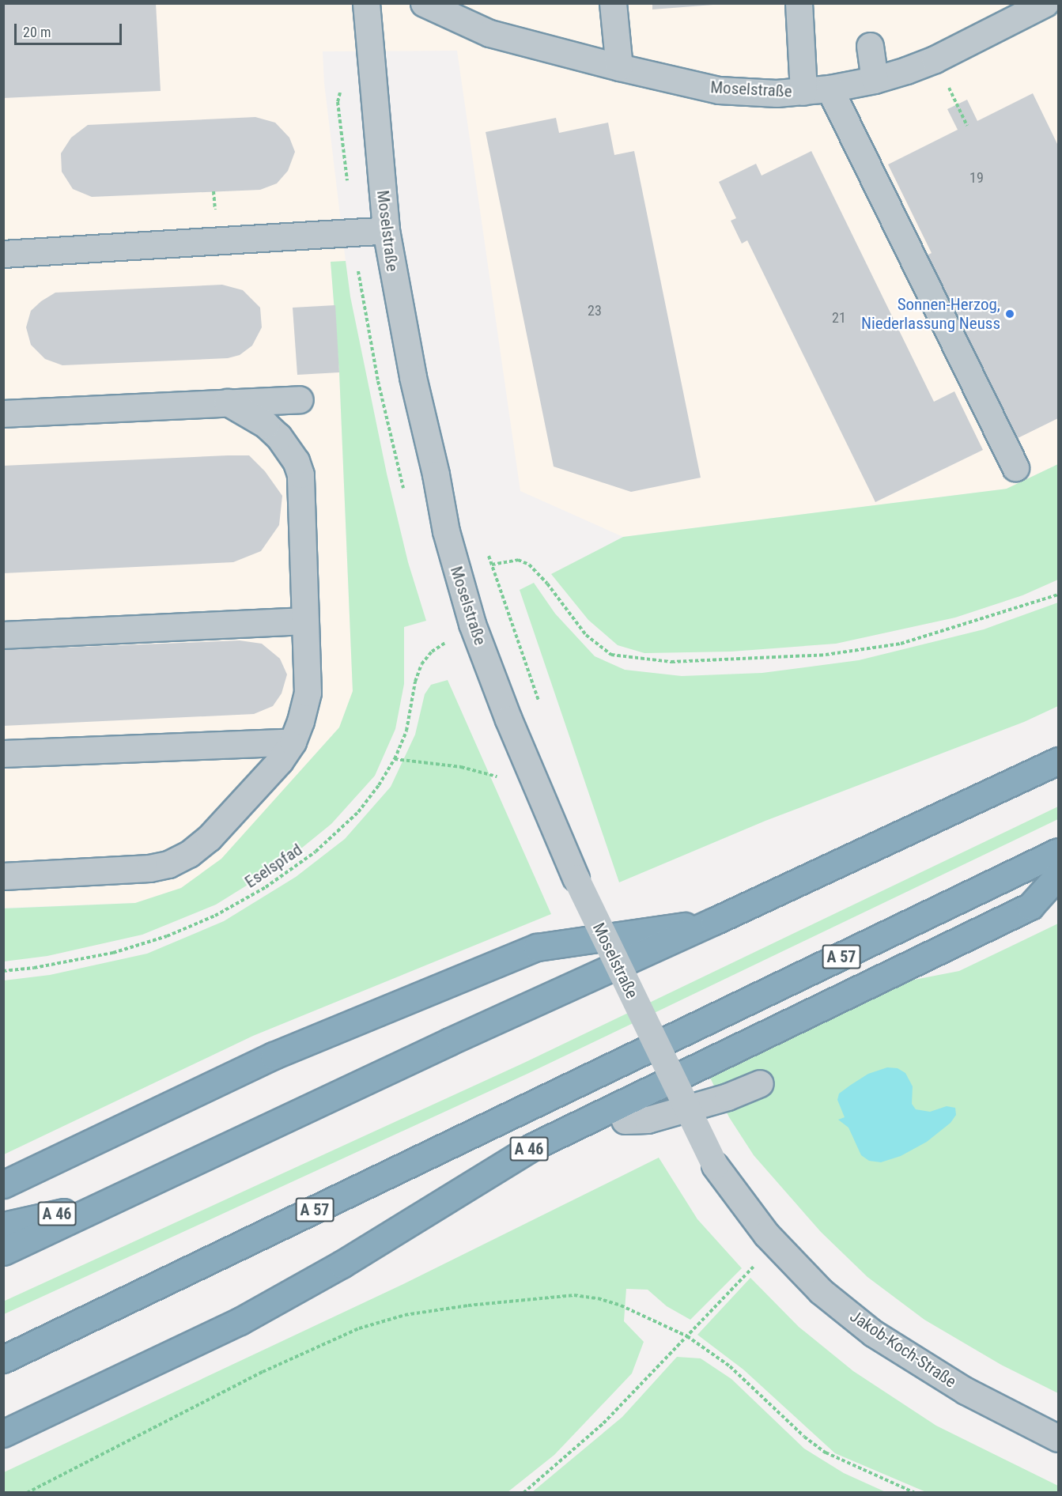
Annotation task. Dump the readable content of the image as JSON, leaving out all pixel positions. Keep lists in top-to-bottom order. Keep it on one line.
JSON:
{"streets":{"highway":["A 57","A 46"],"street":["Moselstraße","Jakob-Koch-Straße"],"path":["Eselspfad"]},"crossings":[["Moselstraße","Jakob-Koch-Straße"]],"places":["Sonnen-Herzog, Niederlassung Neuss"],"house_numbers":["19","23","21"],"scale_bar":"20 m"}
